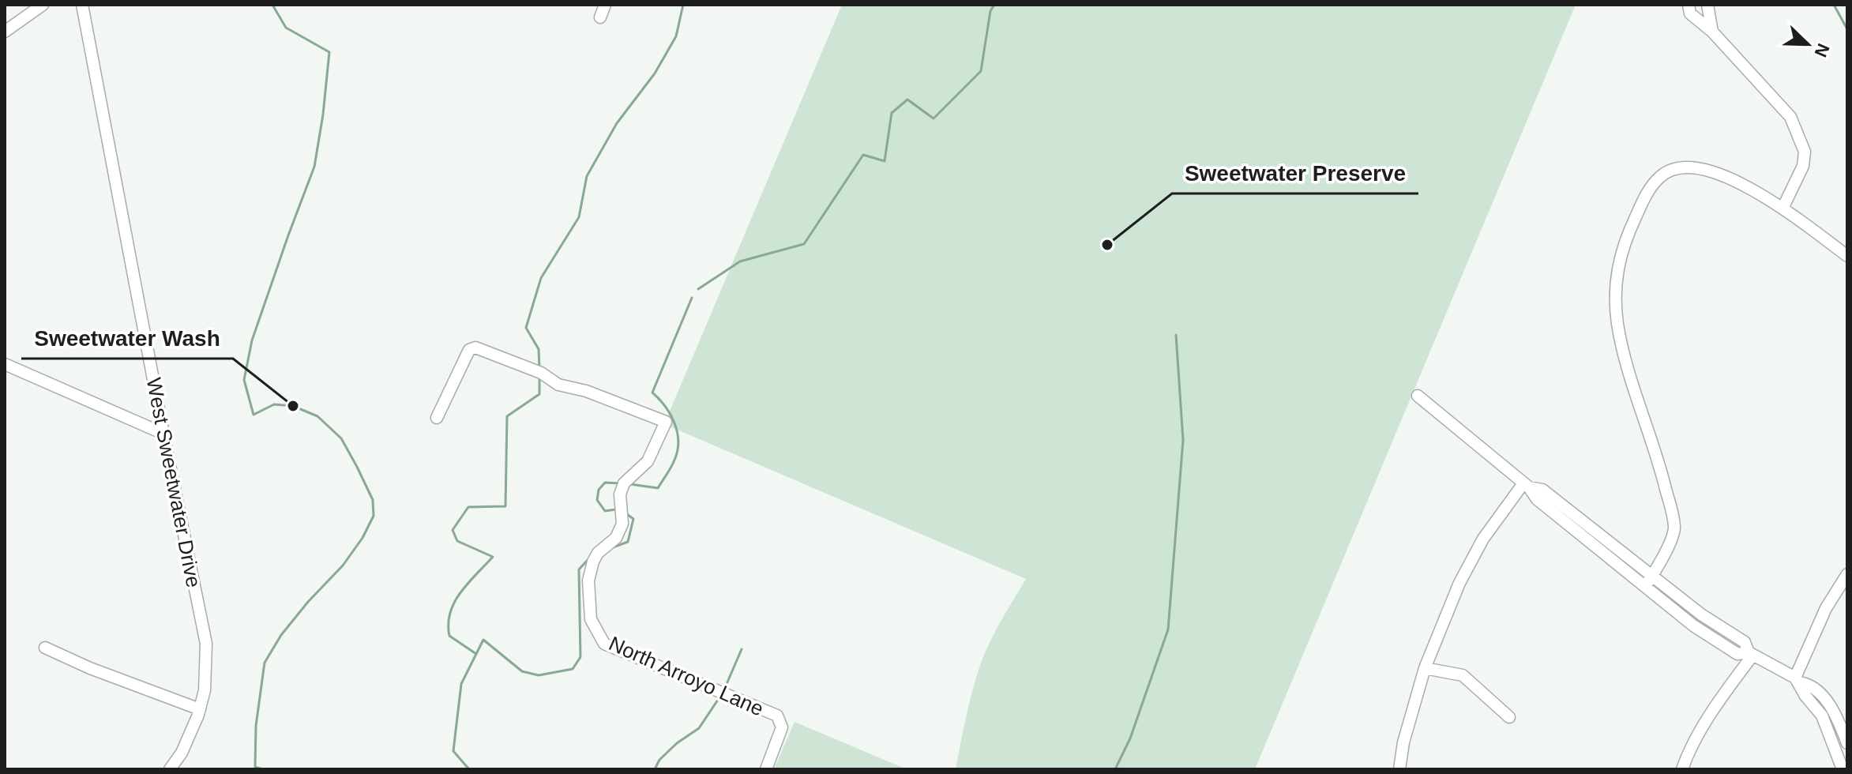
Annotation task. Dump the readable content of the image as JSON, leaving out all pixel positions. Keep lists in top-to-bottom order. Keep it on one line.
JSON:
{"streets":{"street":["West Sweetwater Drive","North Arroyo Lane"]},"places":["Sweetwater Preserve","Sweetwater Wash"],"north":"bottom right"}
